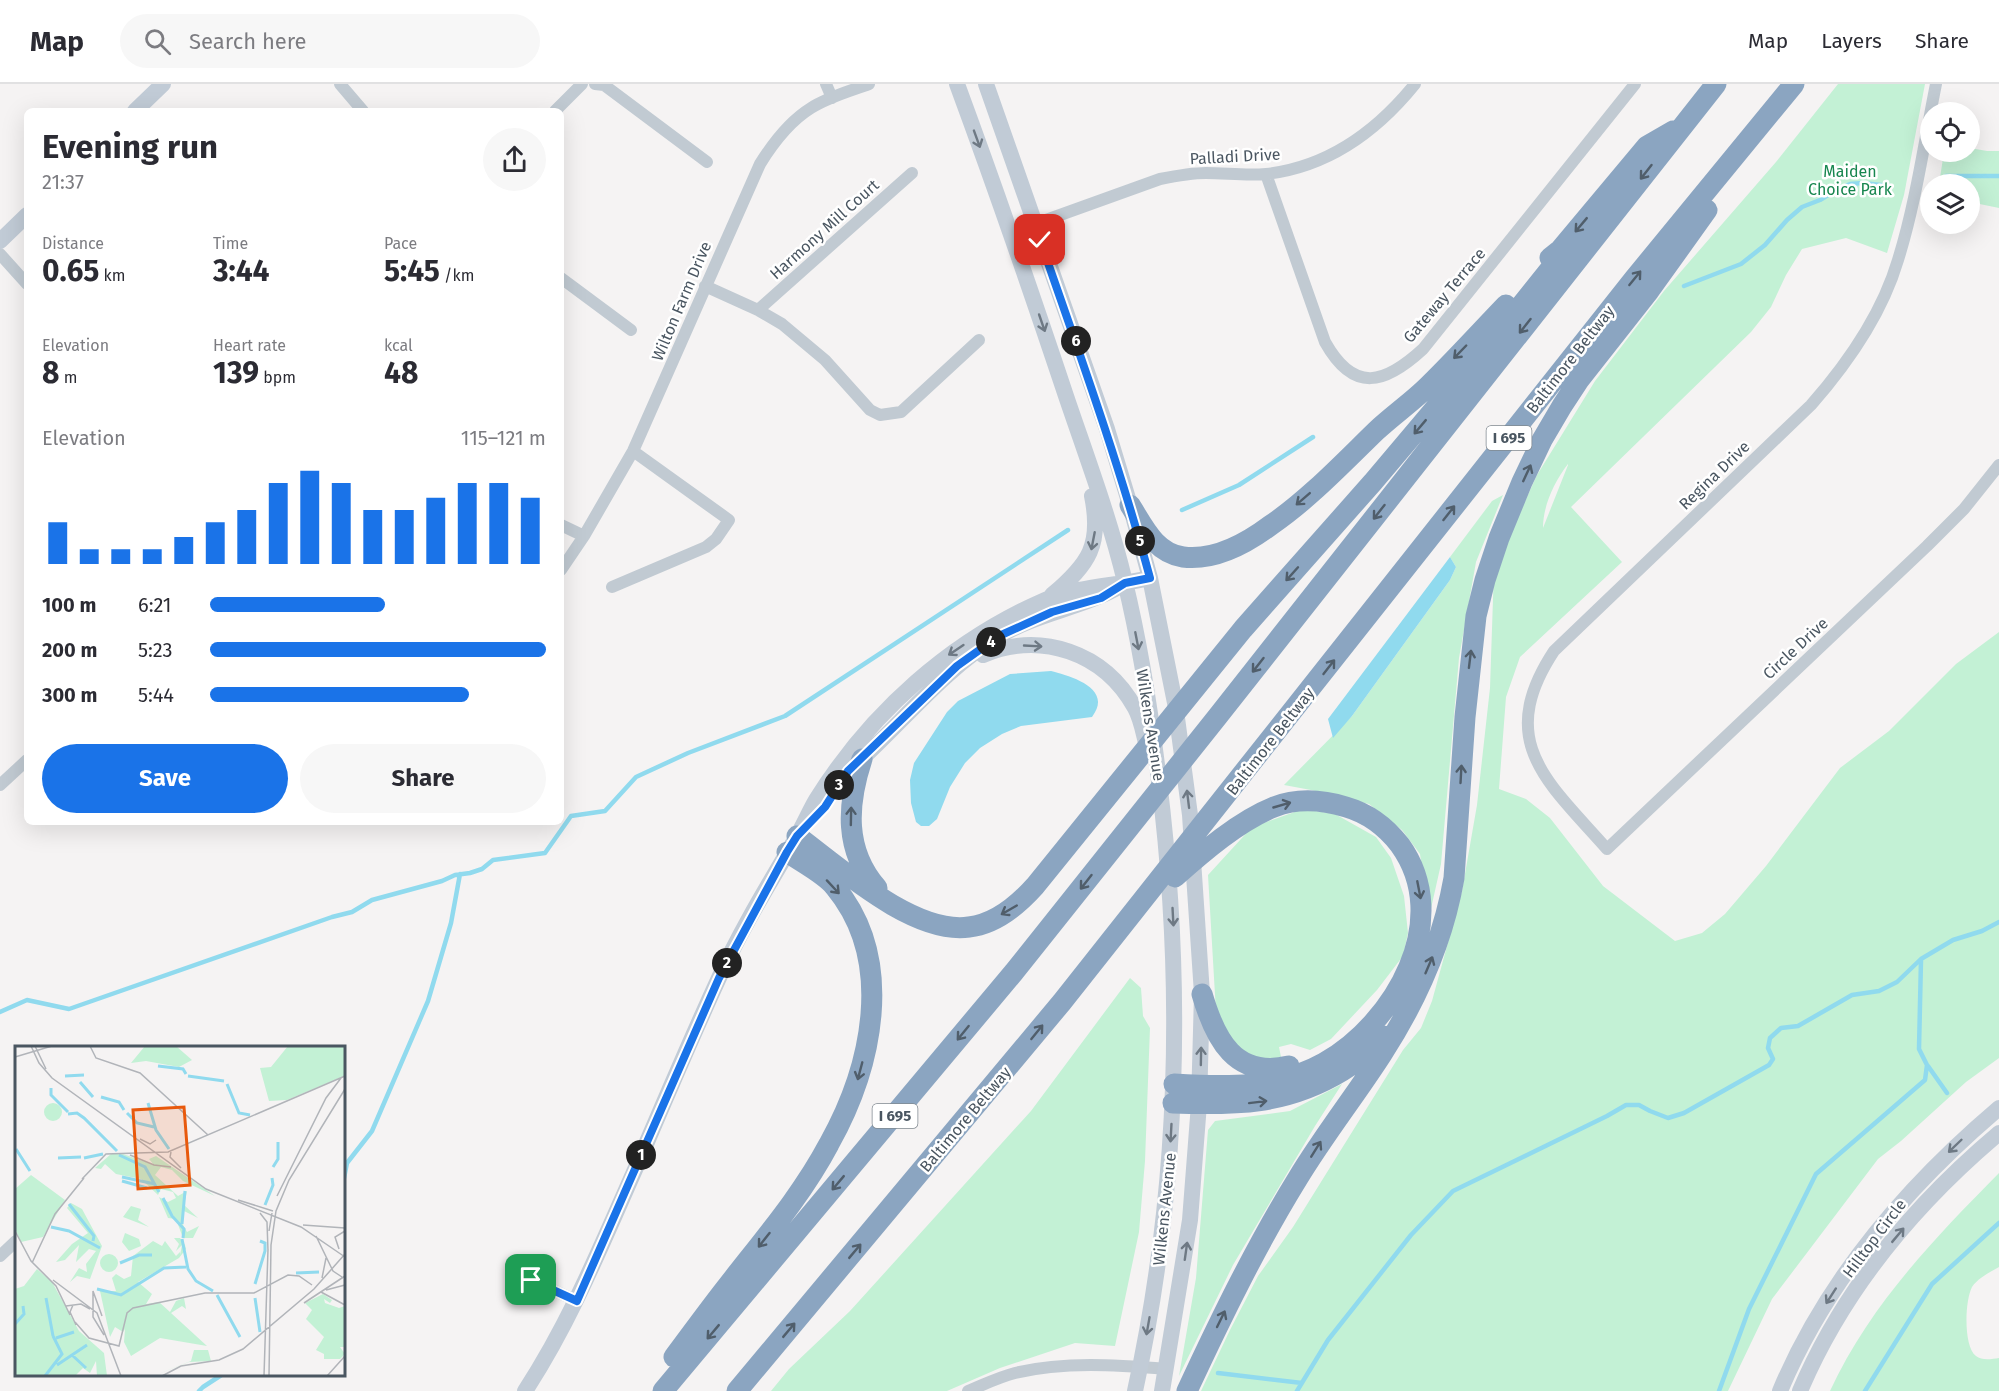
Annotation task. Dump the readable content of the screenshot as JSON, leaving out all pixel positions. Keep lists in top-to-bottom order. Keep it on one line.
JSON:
{"streets":{"highway":["Baltimore Beltway","I 695"],"main road":["Wilkens Avenue","Hilltop Circle"],"street":["Palladi Drive","Harmony Mill Court","Gateway Terrace","Wilton Farm Drive","Regina Drive","Circle Drive"]},"crossings":[["Palladi Drive","Gateway Terrace"],["Palladi Drive","Wilkens Avenue"],["Regina Drive","Circle Drive"]],"parks":["Maiden Choice Park"],"page":{"header":"Map","search":"Search here","nav":["Map","Layers","Share"],"heading":["Evening run","21:37"],"stats":[["Distance","0.65 km"],["Time","3:44"],["Pace","5:45 /km"],["Elevation","8 m"],["Heart rate","139 bpm"],["kcal","48"]],"pins":["6","5","4","3","2","1"],"chart":["Elevation","115–121 m"],"list":[{"name":"100 m","note":"6:21"},{"name":"200 m","note":"5:23"},{"name":"300 m","note":"5:44"}],"buttons":["Save","Share"]}}
